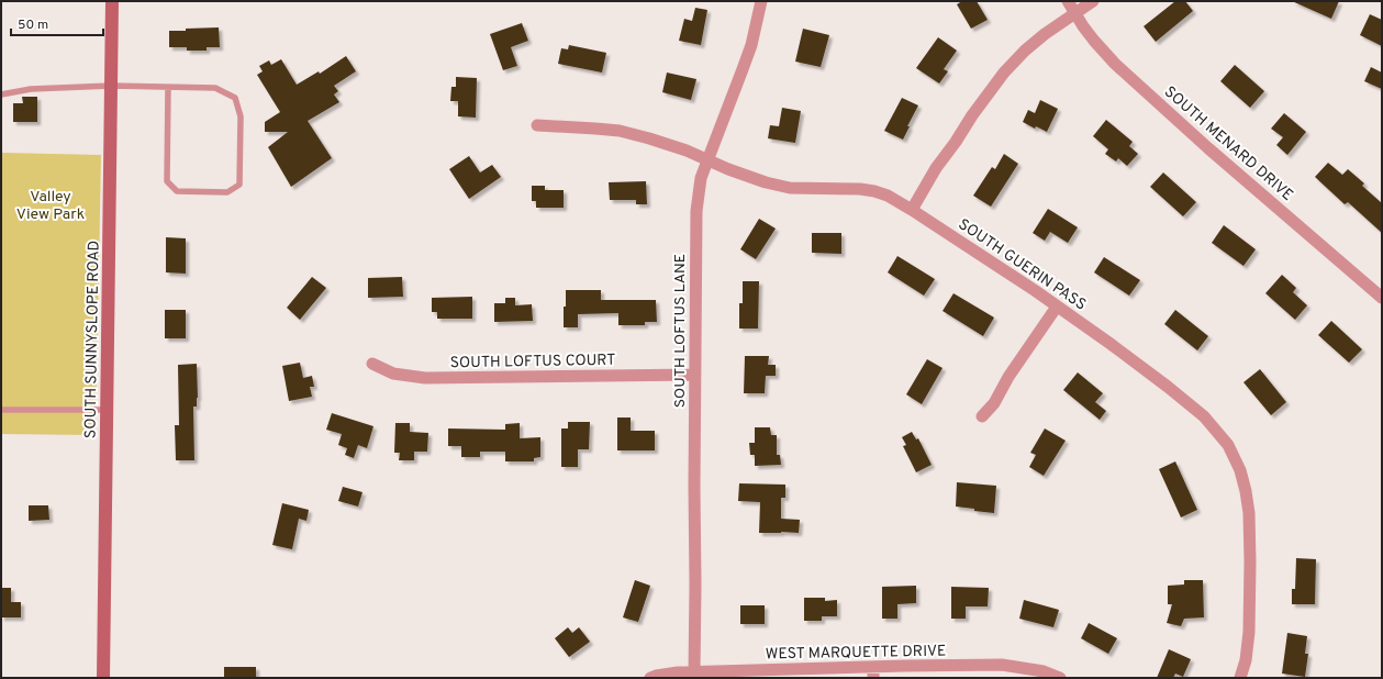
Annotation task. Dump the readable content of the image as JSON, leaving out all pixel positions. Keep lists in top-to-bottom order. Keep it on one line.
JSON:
{"streets":{"street":["SOUTH MENARD DRIVE","SOUTH GUERIN PASS","SOUTH LOFTUS LANE","SOUTH SUNNYSLOPE ROAD","SOUTH LOFTUS COURT","WEST MARQUETTE DRIVE"]},"crossings":[["SOUTH GUERIN PASS","SOUTH LOFTUS LANE"],["SOUTH LOFTUS LANE","SOUTH LOFTUS COURT"],["SOUTH LOFTUS LANE","WEST MARQUETTE DRIVE"]],"parks":["Valley View Park"],"scale_bar":"50 m"}
